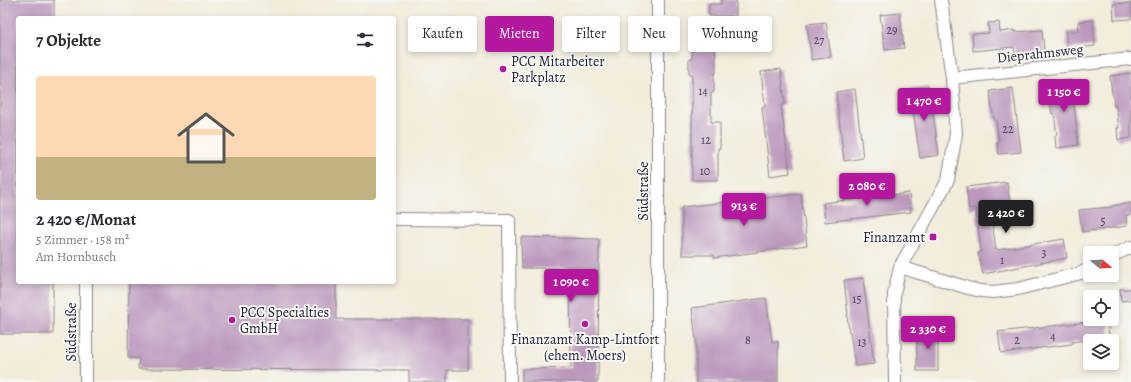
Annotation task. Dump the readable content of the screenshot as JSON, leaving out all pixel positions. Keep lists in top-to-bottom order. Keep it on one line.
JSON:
{"streets":{"street":["Dieprahmsweg","Südstraße"]},"places":{"other":["PCC Mitarbeiter Parkplatz","PCC Specialties GmbH","Finanzamt Kamp-Lintfort (ehem. Moers)"],"transit":["Finanzamt"]},"house_numbers":["29","27","14","22","12","10","5","3","1","15","4","8","2","13"],"north":"right","page":{"chip":["Kaufen","Mieten","Filter","Neu","Wohnung"],"heading":"7 Objekte","list":[{"name":"2 420 €/Monat","note":"5 Zimmer · 158 m² · Am Hornbusch"}],"price":["1 150 €","1 470 €","2 080 €","913 €","2 420 €","1 090 €","2 330 €"]}}
